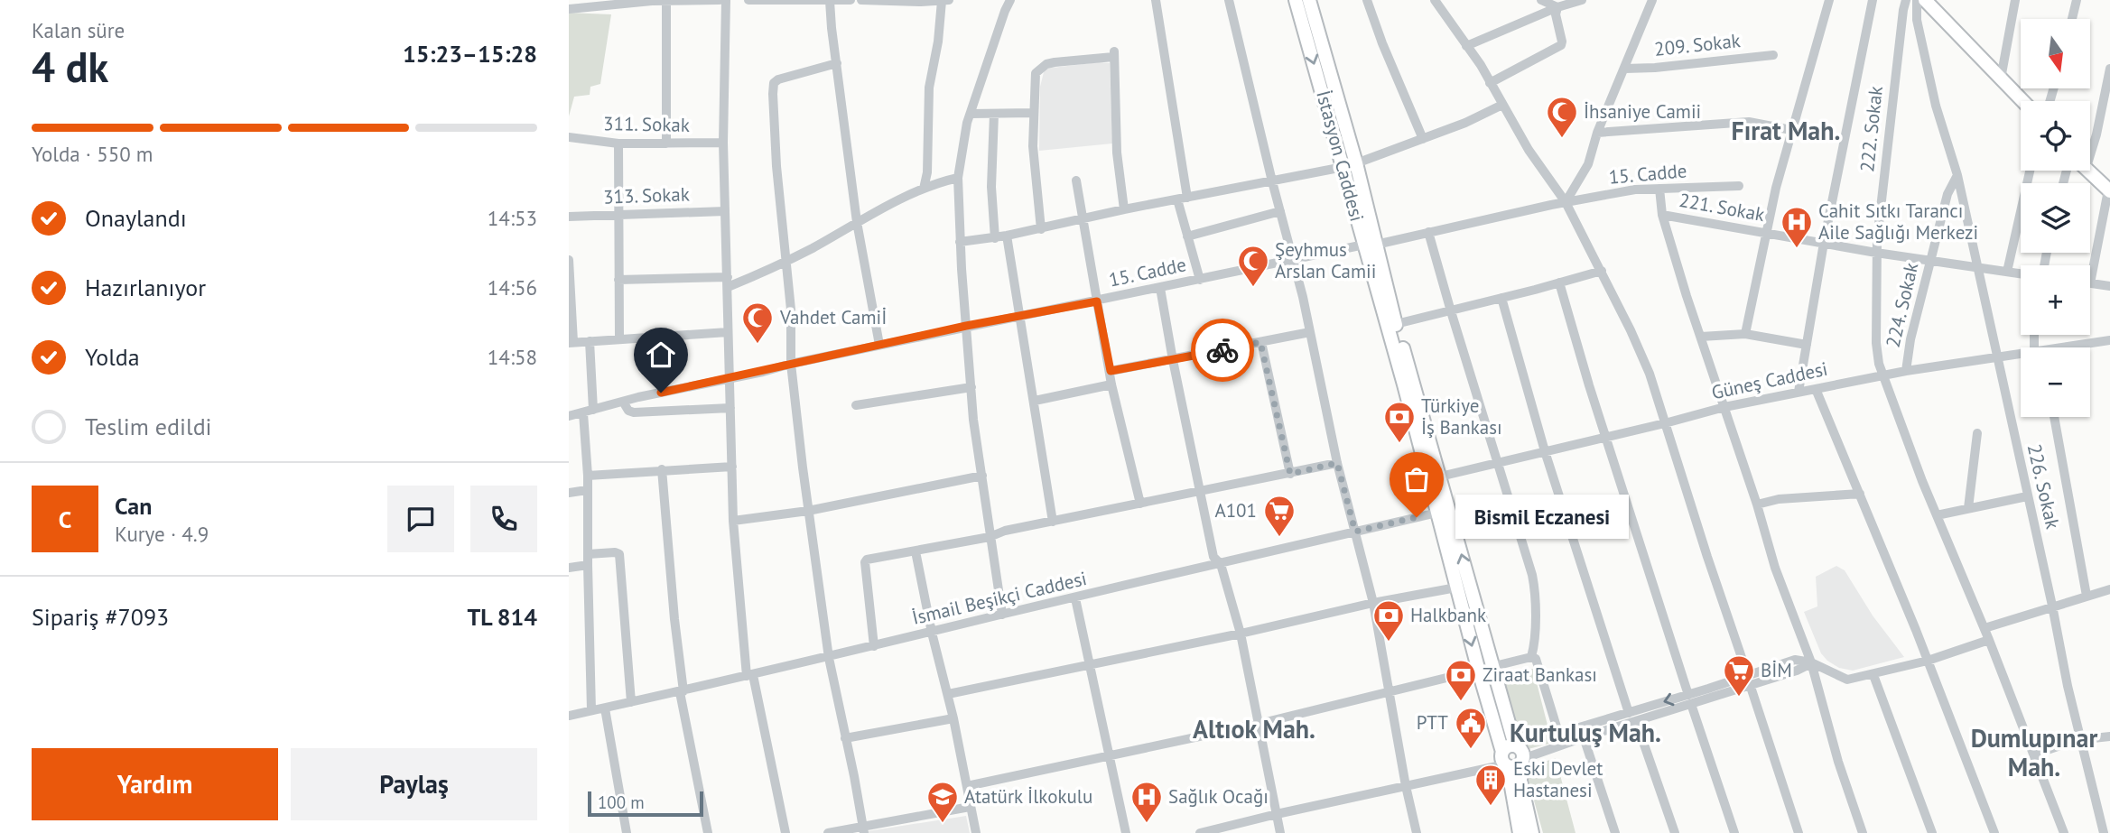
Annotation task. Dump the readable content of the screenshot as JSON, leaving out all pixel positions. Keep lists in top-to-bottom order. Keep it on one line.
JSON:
{"streets":{"main road":["İstasyon Caddesi"],"street":["209. Sokak","311. Sokak","222. Sokak","15. Cadde","313. Sokak","221. Sokak","224. Sokak","Güneş Caddesi","226. Sokak","İsmail Beşikçi Caddesi"]},"crossings":[["222. Sokak","221. Sokak"],["222. Sokak","Güneş Caddesi"],["İstasyon Caddesi","15. Cadde"],["İstasyon Caddesi","Güneş Caddesi"],["İstasyon Caddesi","İsmail Beşikçi Caddesi"],["221. Sokak","224. Sokak"],["221. Sokak","226. Sokak"],["224. Sokak","Güneş Caddesi"],["224. Sokak","226. Sokak"],["Güneş Caddesi","226. Sokak"]],"districts":["Fırat Mah.","Altıok Mah.","Kurtuluş Mah.","Dumlupınar Mah."],"places":{"mosque":["İhsaniye Camii","Şeyhmus Arslan Camii","Vahdet Camiİ"],"hospital":["Cahit Sıtkı Tarancı Aile Sağlığı Merkezi","Sağlık Ocağı"],"bank":["Türkiye İş Bankası","Halkbank","Ziraat Bankası"],"other":["Bismil Eczanesi"],"supermarket":["A101","BİM"],"public building":["PTT"],"building":["Eski Devlet Hastanesi"],"school or university":["Atatürk İlkokulu"]},"scale_bar":"100 m","north":"bottom","page":{"heading":["4 dk","Kalan süre","15:23–15:28"],"panel":["Can","Kurye · 4.9","Sipariş #7093","TL 814"],"map_buttons":["+","−"],"bar":"Yolda · 550 m","list":[["Onaylandı","14:53"],["Hazırlanıyor","14:56"],["Yolda","14:58"],"Teslim edildi"],"round":"C","bubble":"Bismil Eczanesi","buttons":["Yardım","Paylaş"],"scale":"100 m"}}
